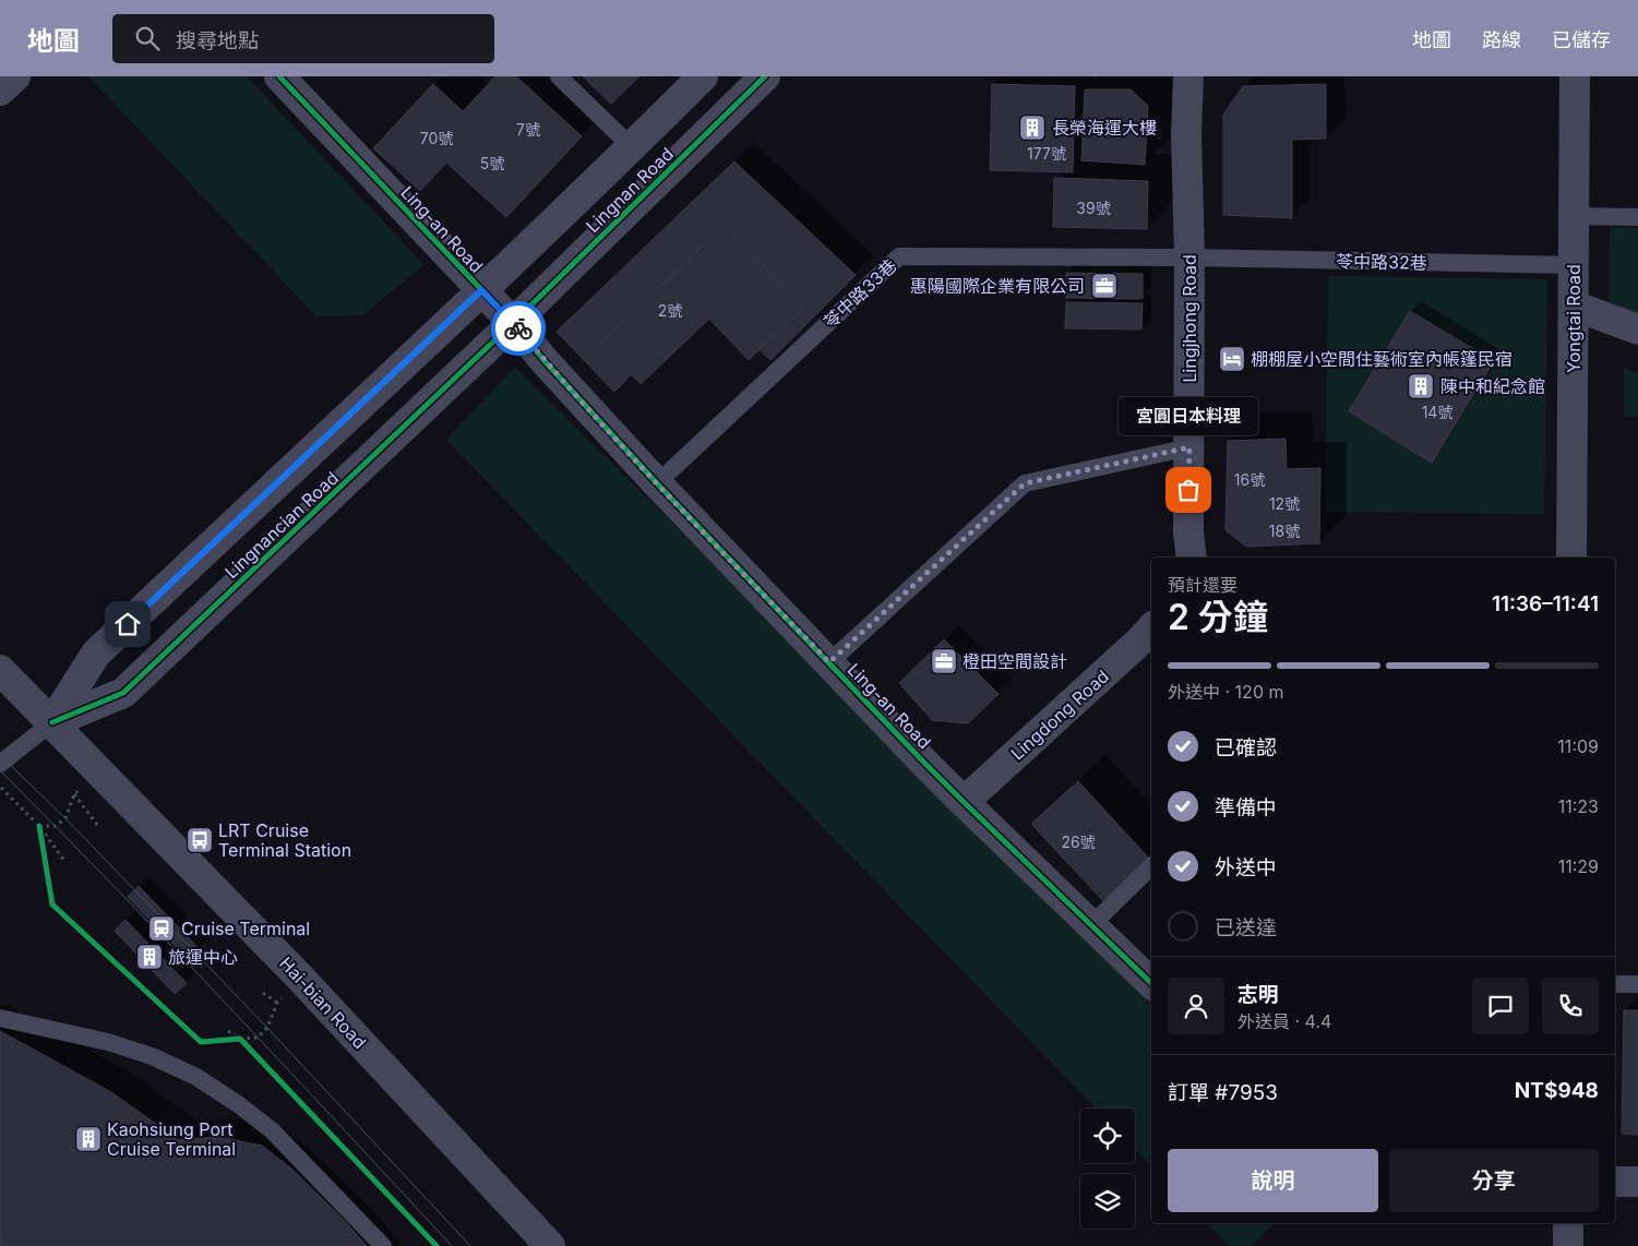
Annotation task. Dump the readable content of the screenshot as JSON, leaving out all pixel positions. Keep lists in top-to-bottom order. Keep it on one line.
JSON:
{"streets":{"street":["Lingnan Road","Ling-an Road","Lingjhong Road","Yongtai Road","Lingnancian Road","Lingdong Road","Hai-bian Road"],"lane":["苓中路32巷","苓中路33巷"]},"crossings":[["Lingnan Road","Ling-an Road"],["Lingnan Road","Lingnancian Road"],["Ling-an Road","苓中路33巷"],["Ling-an Road","Lingnancian Road"],["Ling-an Road","Lingdong Road"],["苓中路32巷","苓中路33巷"],["苓中路32巷","Lingjhong Road"],["苓中路32巷","Yongtai Road"],["苓中路33巷","Lingjhong Road"],["Lingnancian Road","Hai-bian Road"]],"places":{"building":["長榮海運大樓","陳中和紀念館","旅運中心","Kaohsiung Port Cruise Terminal"],"office":["惠陽國際企業有限公司","橙田空間設計"],"hotel":["棚棚屋小空間住藝術室內帳篷民宿"],"other":["宮圓日本料理"],"bus stop":["LRT Cruise Terminal Station"],"station":["Cruise Terminal"]},"house_numbers":["7號","70號","177號","5號","39號","2號","14號","16號","12號","18號","26號"],"page":{"header":"地圖","search":"搜尋地點","nav":["地圖","路線","已儲存"],"bubble":"宮圓日本料理","heading":["2 分鐘","預計還要","11:36–11:41"],"panel":["志明","外送員 · 4.4","訂單 #7953","NT$948"],"bar":"外送中 · 120 m","list":[["已確認","11:09"],["準備中","11:23"],["外送中","11:29"],"已送達"],"buttons":["說明","分享"]}}
